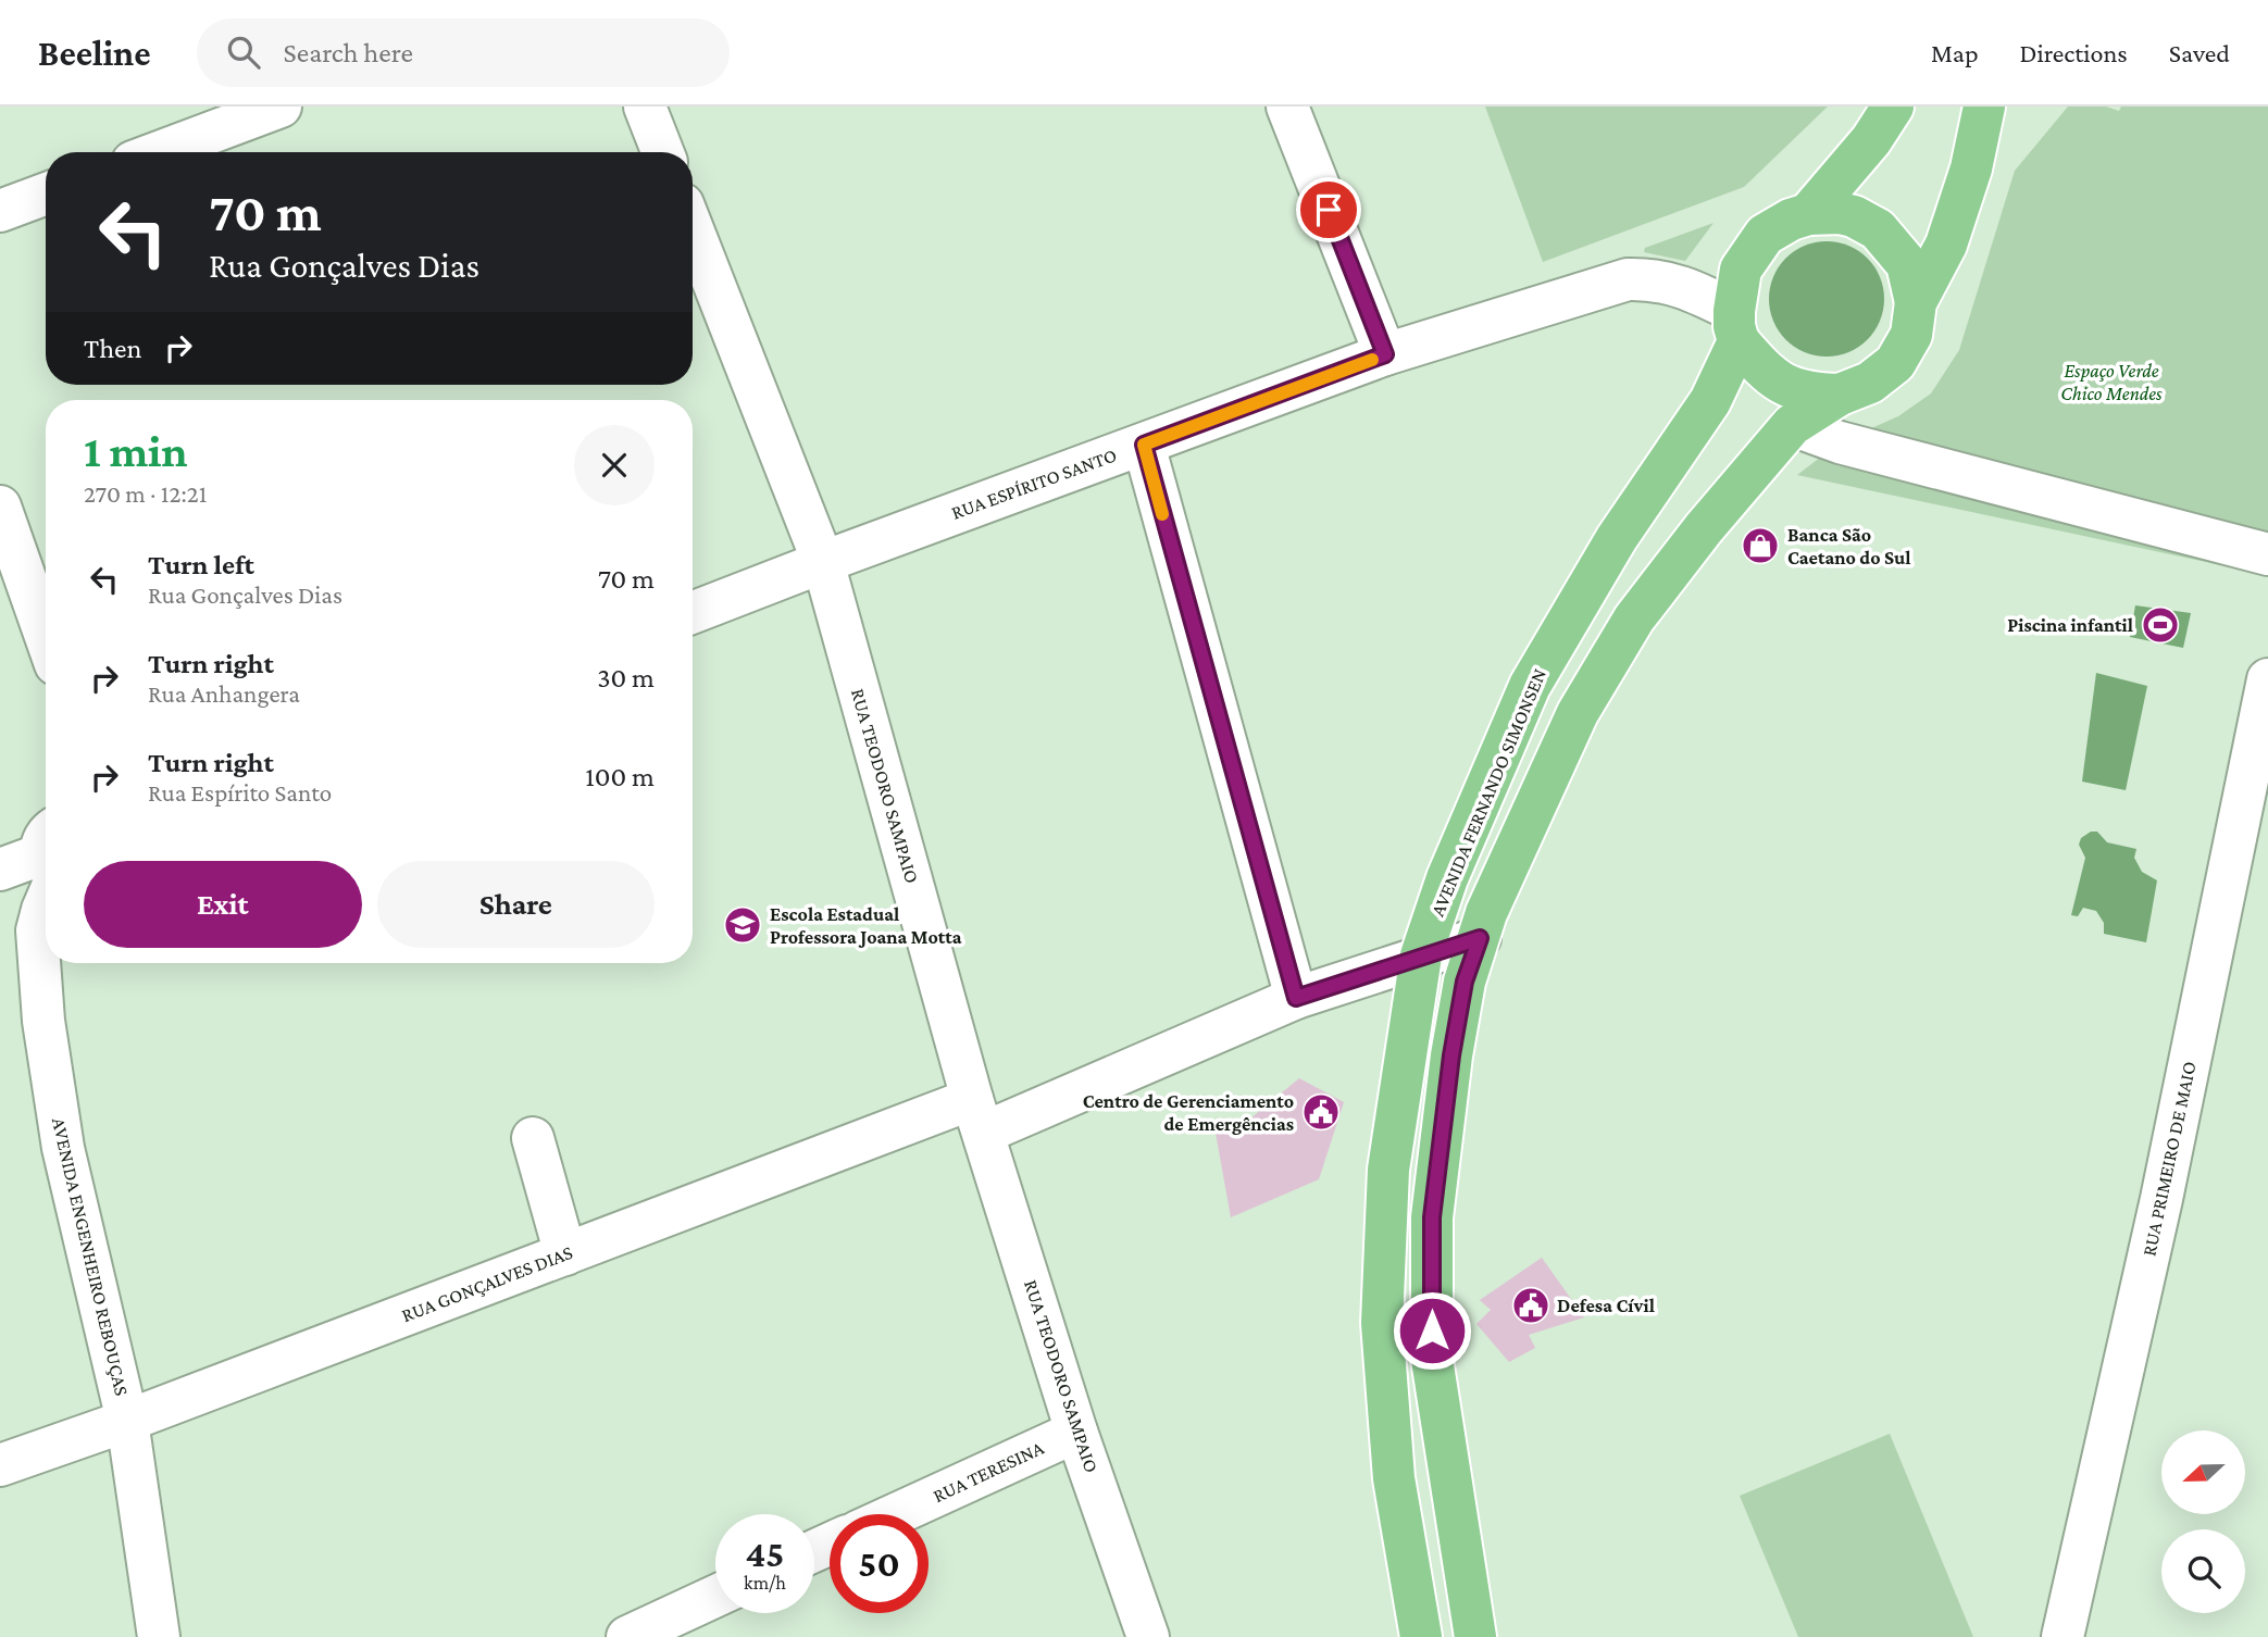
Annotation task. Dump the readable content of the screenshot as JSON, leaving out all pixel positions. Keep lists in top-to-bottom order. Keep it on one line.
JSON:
{"streets":{"main road":["AVENIDA FERNANDO SIMONSEN"],"street":["RUA ESPÍRITO SANTO","RUA TEODORO SAMPAIO","RUA PRIMEIRO DE MAIO","AVENIDA ENGENHEIRO REBOUÇAS","RUA GONÇALVES DIAS","RUA TERESINA"]},"crossings":[["RUA ESPÍRITO SANTO","RUA TEODORO SAMPAIO"],["RUA ESPÍRITO SANTO","AVENIDA FERNANDO SIMONSEN"],["RUA TEODORO SAMPAIO","RUA GONÇALVES DIAS"],["RUA TEODORO SAMPAIO","RUA TERESINA"],["AVENIDA FERNANDO SIMONSEN","RUA GONÇALVES DIAS"],["AVENIDA ENGENHEIRO REBOUÇAS","RUA GONÇALVES DIAS"]],"parks":["Espaço Verde Chico Mendes"],"places":{"shop":["Banca São Caetano do Sul"],"sports":["Piscina infantil"],"school or university":["Escola Estadual Professora Joana Motta"],"public building":["Centro de Gerenciamento de Emergências","Defesa Cívil"]},"north":"left","page":{"header":"Beeline","search":"Search here","nav":["Map","Directions","Saved"],"turn":["70 m","Rua Gonçalves Dias"],"then":"Then","heading":["1 min","270 m · 12:21"],"list":[{"name":"Turn left","note":"Rua Gonçalves Dias","value":"70 m"},{"name":"Turn right","note":"Rua Anhangera","value":"30 m"},{"name":"Turn right","note":"Rua Espírito Santo","value":"100 m"}],"buttons":["Exit","Share"],"speed":"45 km/h","limit":"50"}}
